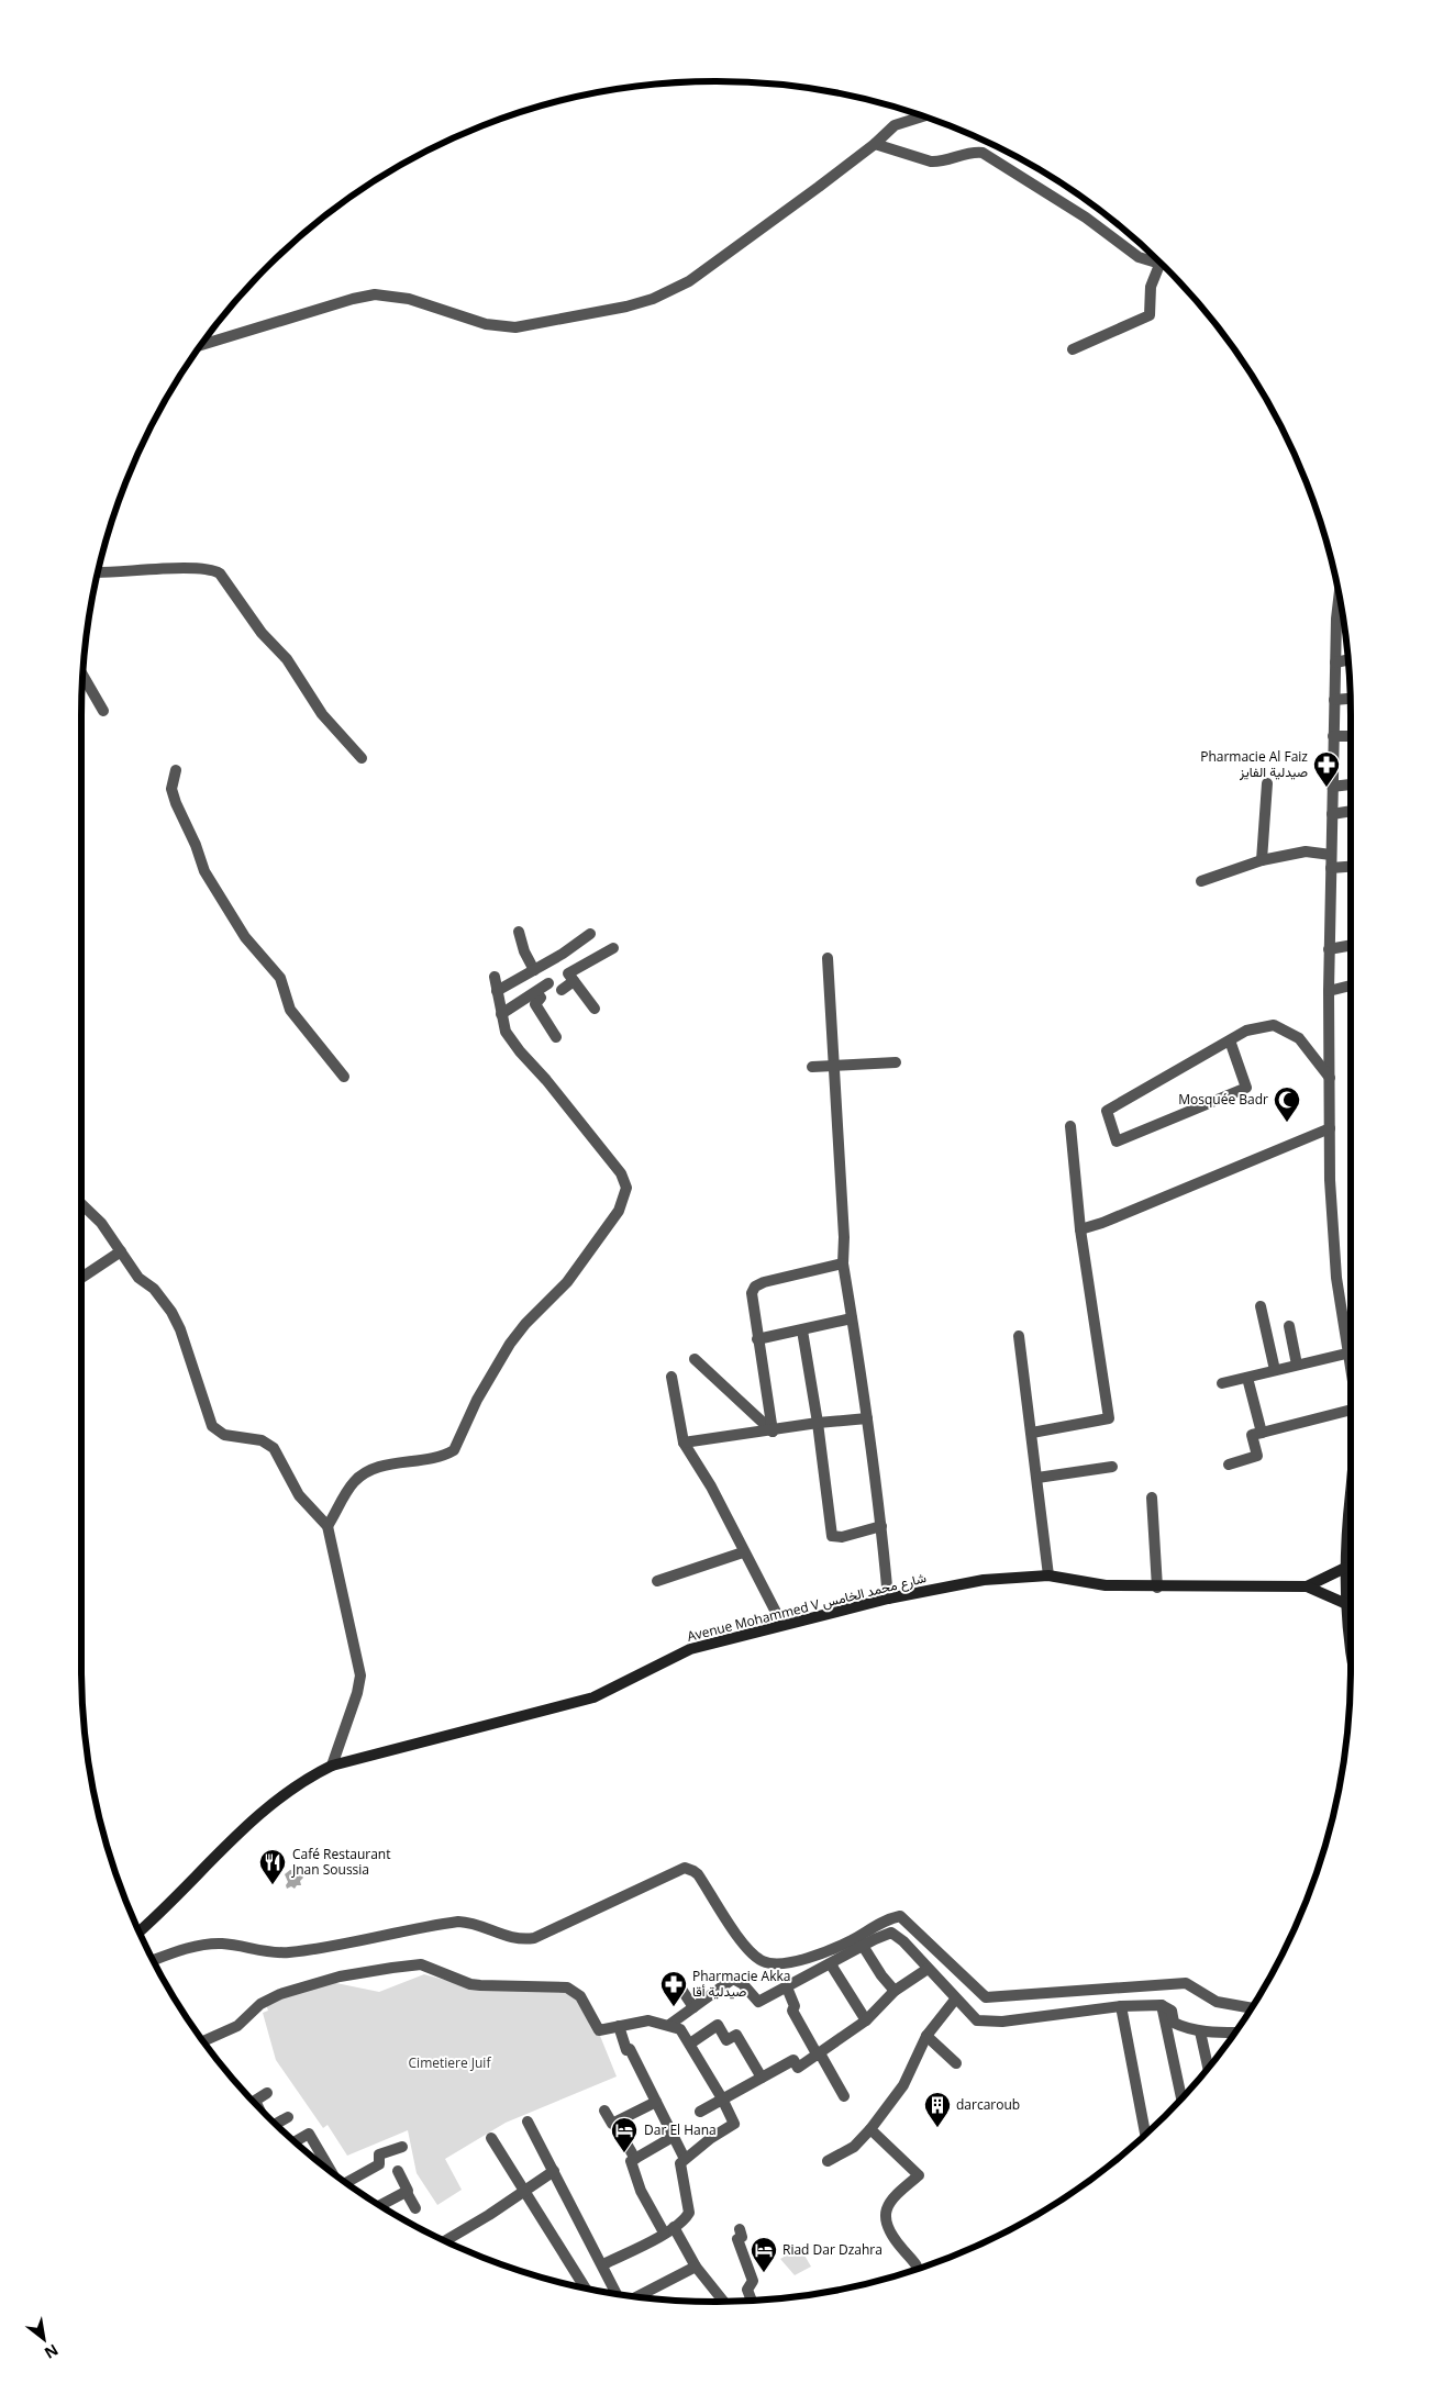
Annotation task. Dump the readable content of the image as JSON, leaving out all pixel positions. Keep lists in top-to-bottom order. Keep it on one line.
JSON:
{"streets":{"main road":["Avenue Mohammed V شارع محمد الخامس"]},"parks":["Cimetiere Juif"],"places":{"pharmacy":["Pharmacie Al Faiz صيدلية الفايز","Pharmacie Akka صيدلية أقا"],"mosque":["Mosquée Badr"],"restaurant":["Café Restaurant Jnan Soussia"],"building":["darcaroub"],"hotel":["Dar El Hana","Riad Dar Dzahra"]},"north":"bottom right"}
